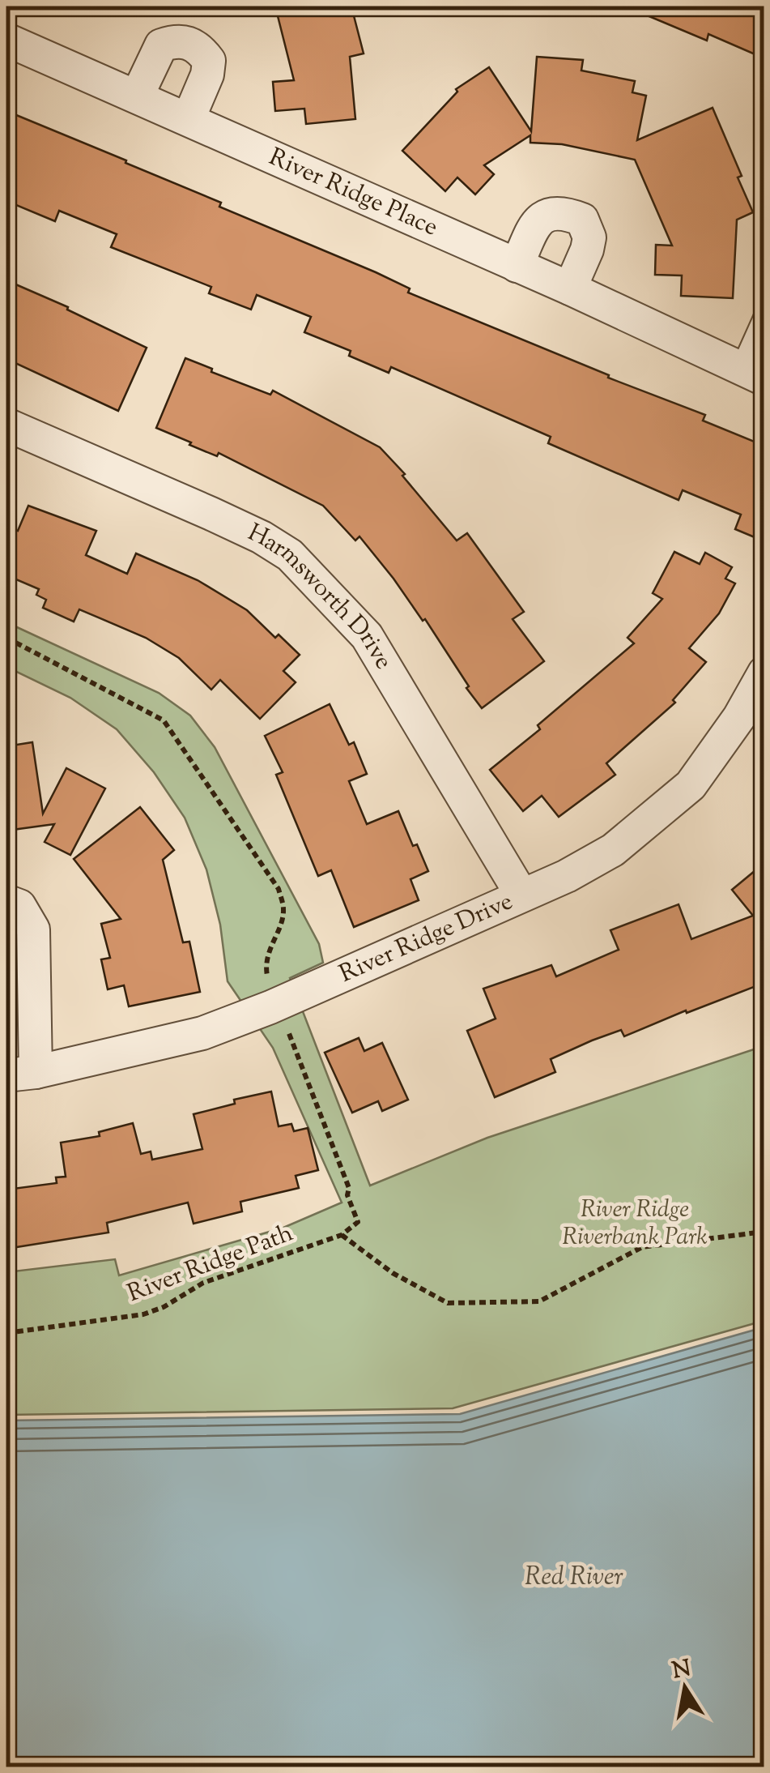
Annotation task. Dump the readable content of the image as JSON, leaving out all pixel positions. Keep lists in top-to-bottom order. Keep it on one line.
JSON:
{"streets":{"street":["River Ridge Place","Harmsworth Drive","River Ridge Drive"],"path":["River Ridge Path"]},"crossings":[["Harmsworth Drive","River Ridge Drive"]],"water":["Red River"],"parks":["River Ridge Riverbank Park"],"north":"top"}
